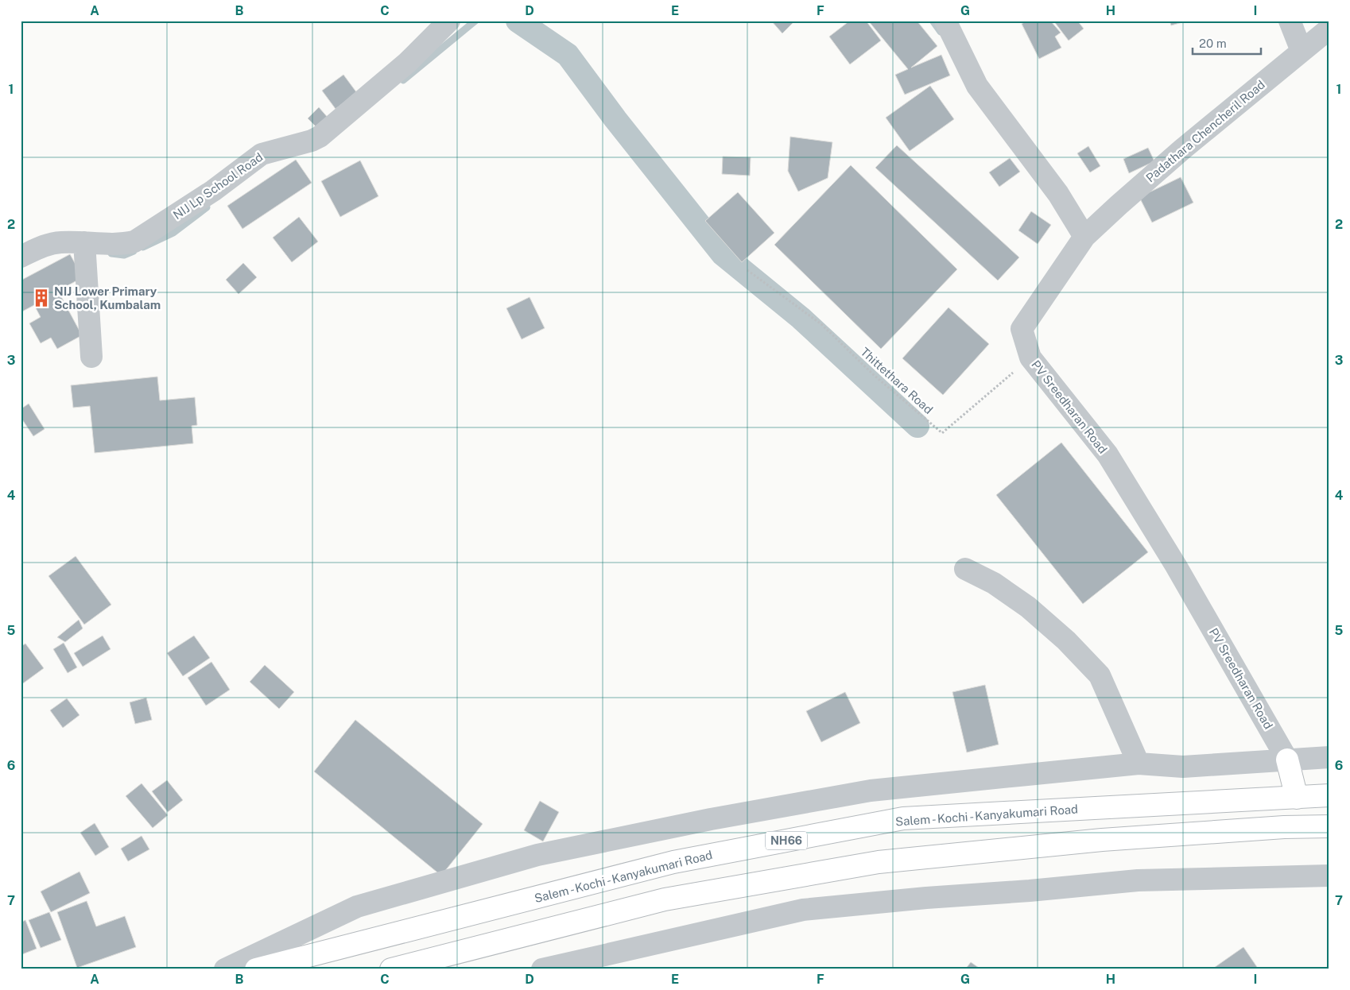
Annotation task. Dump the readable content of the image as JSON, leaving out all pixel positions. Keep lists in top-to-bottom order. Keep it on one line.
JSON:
{"streets":{"highway":["Salem - Kochi - Kanyakumari Road","NH66"],"street":["Padathara Chencheril Road","NIJ Lp School Road","PV Sreedharan Road"],"path":["Thittethara Road"]},"crossings":[["Padathara Chencheril Road","PV Sreedharan Road"],["Thittethara Road","PV Sreedharan Road"]],"places":{"building":["NIJ Lower Primary School, Kumbalam"]},"scale_bar":"20 m","grid":{"columns":["A","B","C","D","E","F","G","H","I"],"rows":["1","2","3","4","5","6","7"]}}
